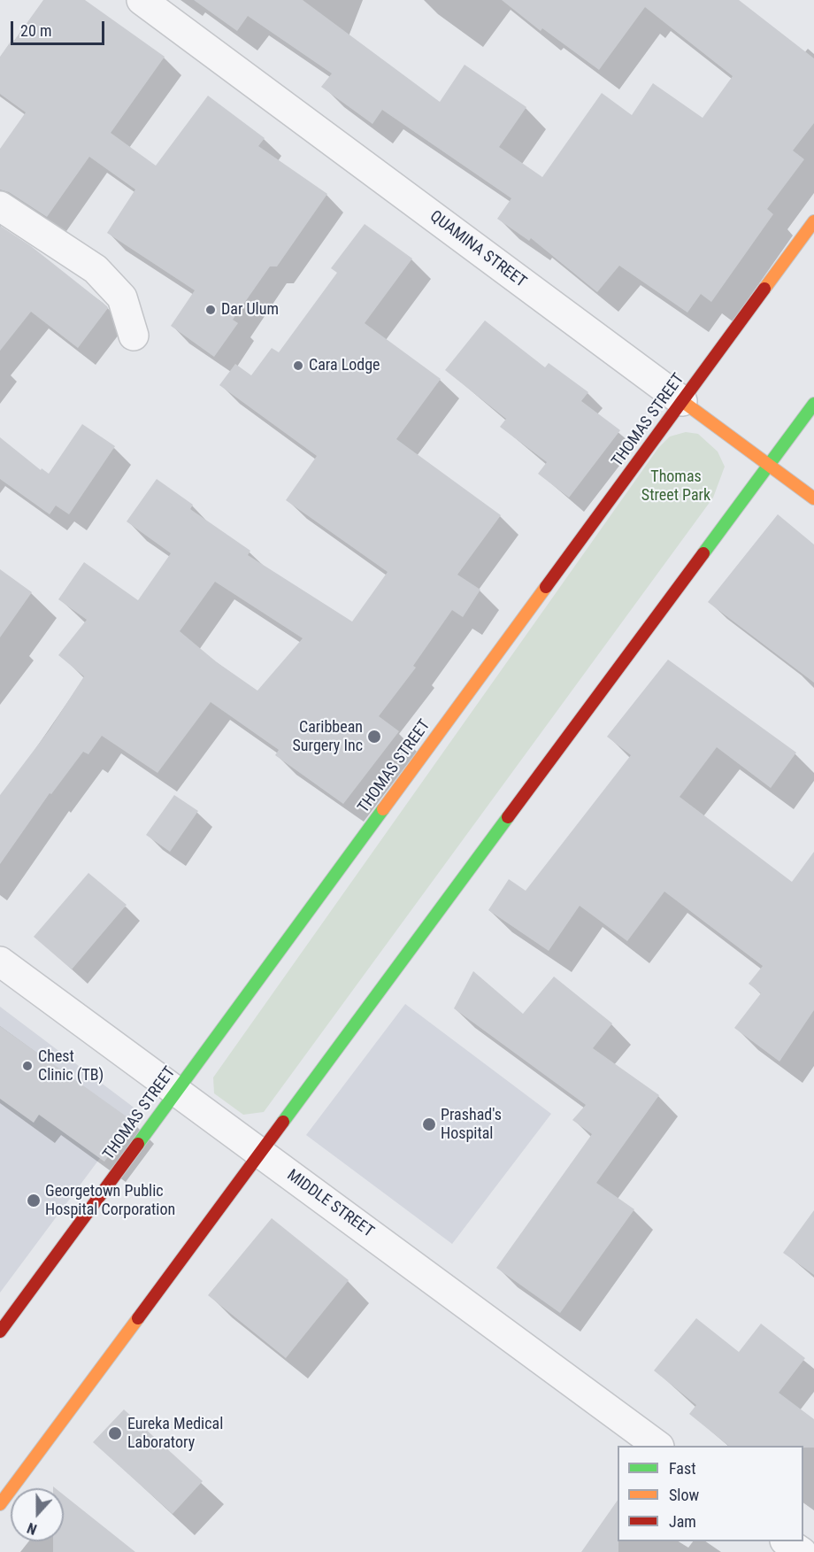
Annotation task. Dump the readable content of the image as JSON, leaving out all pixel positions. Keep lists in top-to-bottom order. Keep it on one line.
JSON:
{"streets":{"street":["QUAMINA STREET","THOMAS STREET","MIDDLE STREET"]},"crossings":[["QUAMINA STREET","THOMAS STREET"],["THOMAS STREET","MIDDLE STREET"]],"parks":["Thomas Street Park"],"places":["Dar Ulum","Cara Lodge","Caribbean Surgery Inc","Chest Clinic (TB)","Prashad's Hospital","Georgetown Public Hospital Corporation","Eureka Medical Laboratory"],"legend":["Fast","Slow","Jam"],"scale_bar":"20 m","north":"bottom"}
